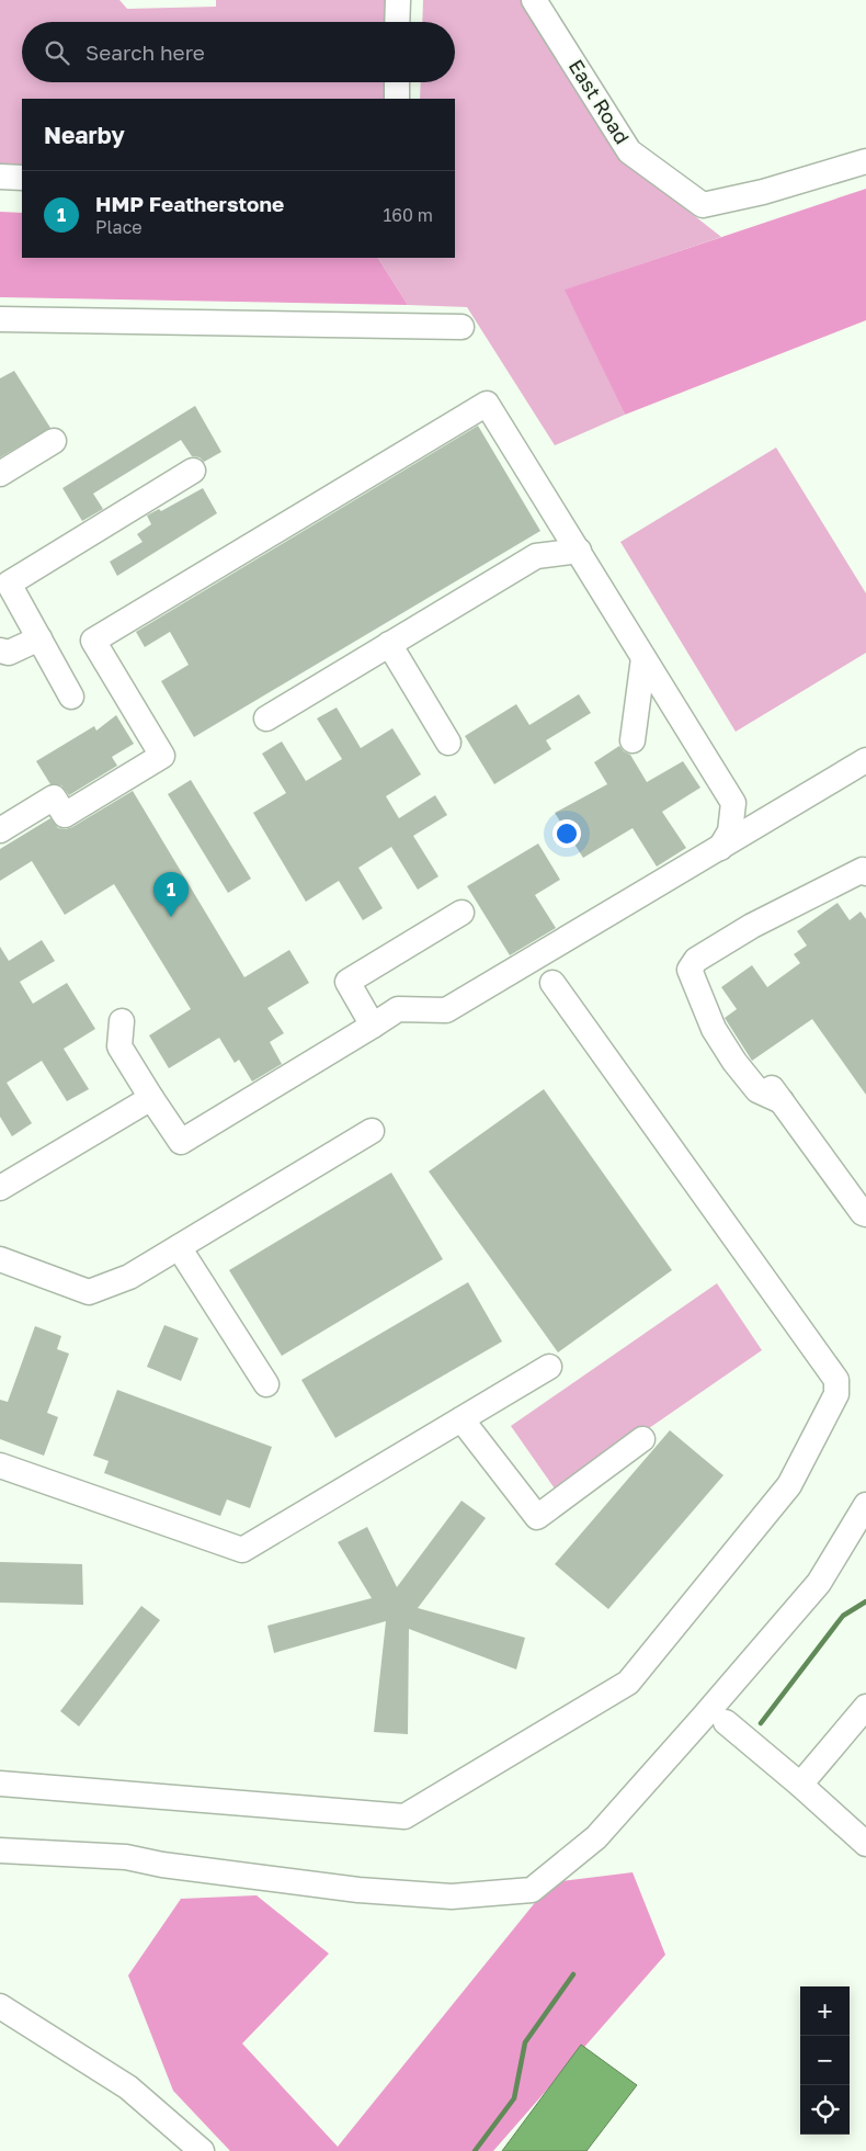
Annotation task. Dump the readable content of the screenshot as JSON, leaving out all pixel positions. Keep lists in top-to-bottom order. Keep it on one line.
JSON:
{"streets":{"street":["East Road"]},"page":{"search":"Search here","heading":"Nearby","list":[{"mark":"1","name":"HMP Featherstone","note":"Place","value":"160 m"}],"pins":"1","map_buttons":["+","−"]}}
